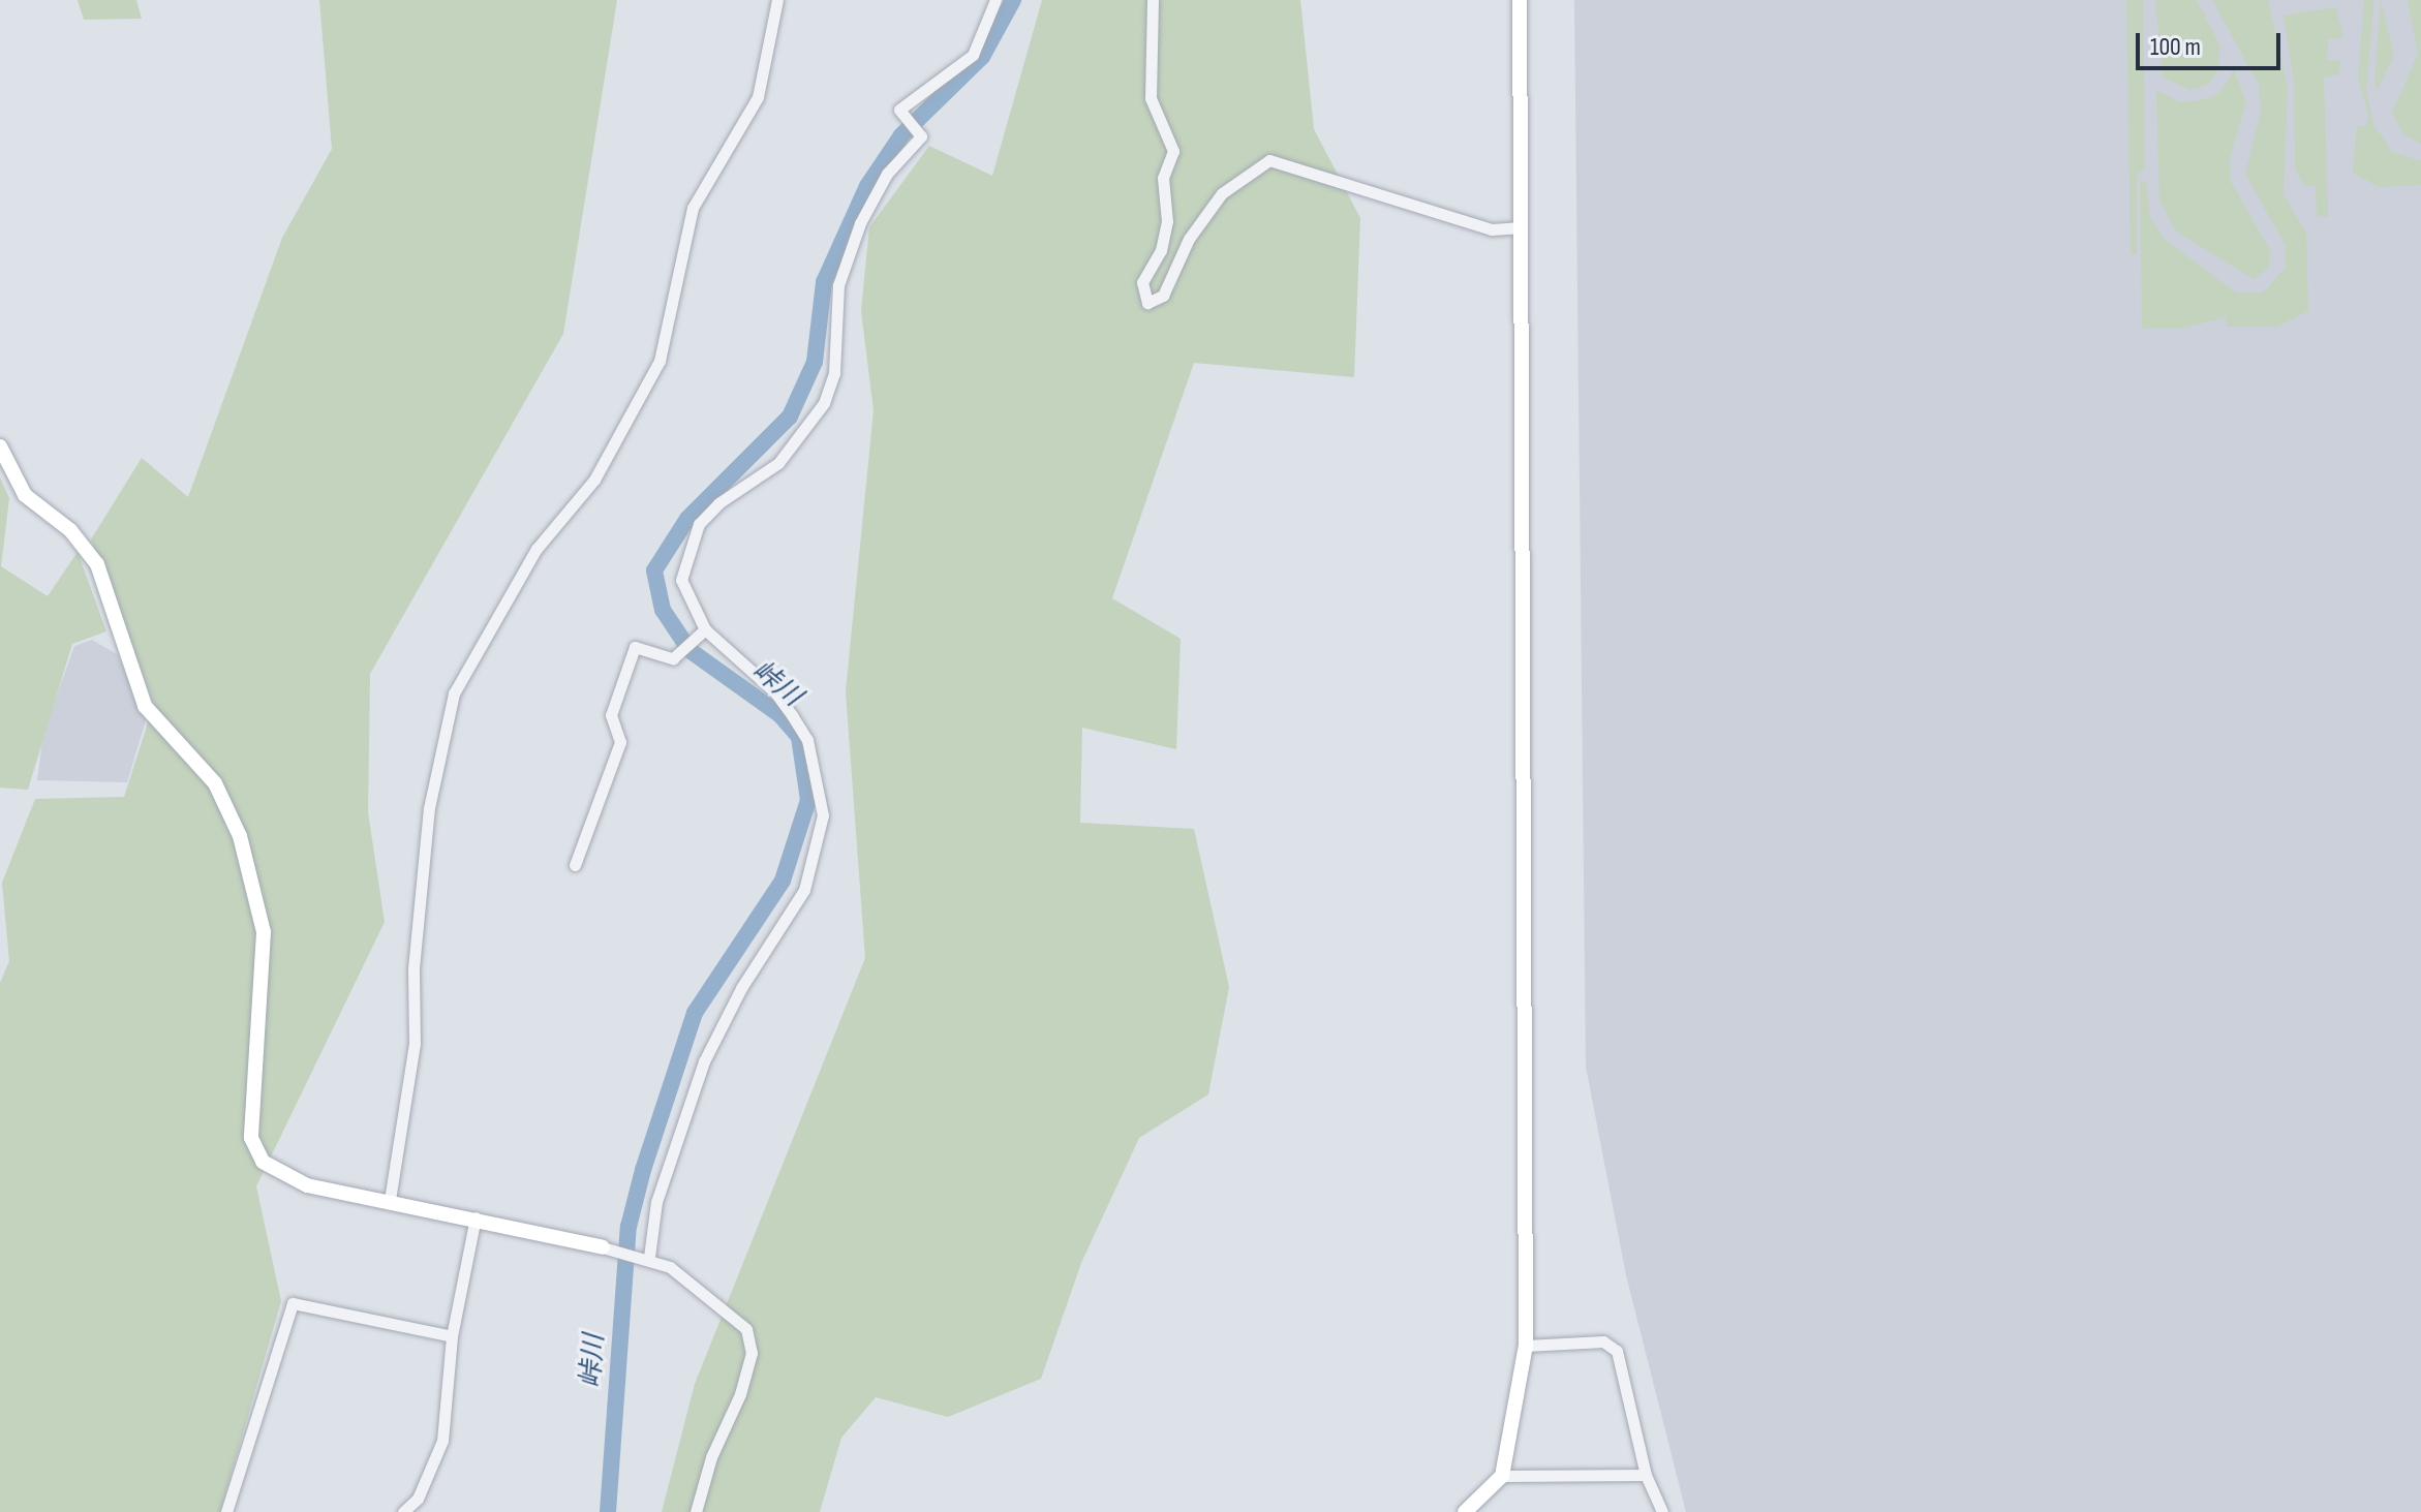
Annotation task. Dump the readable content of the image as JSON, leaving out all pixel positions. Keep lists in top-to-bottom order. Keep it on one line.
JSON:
{"water":["峠川"],"scale_bar":"100 m"}
